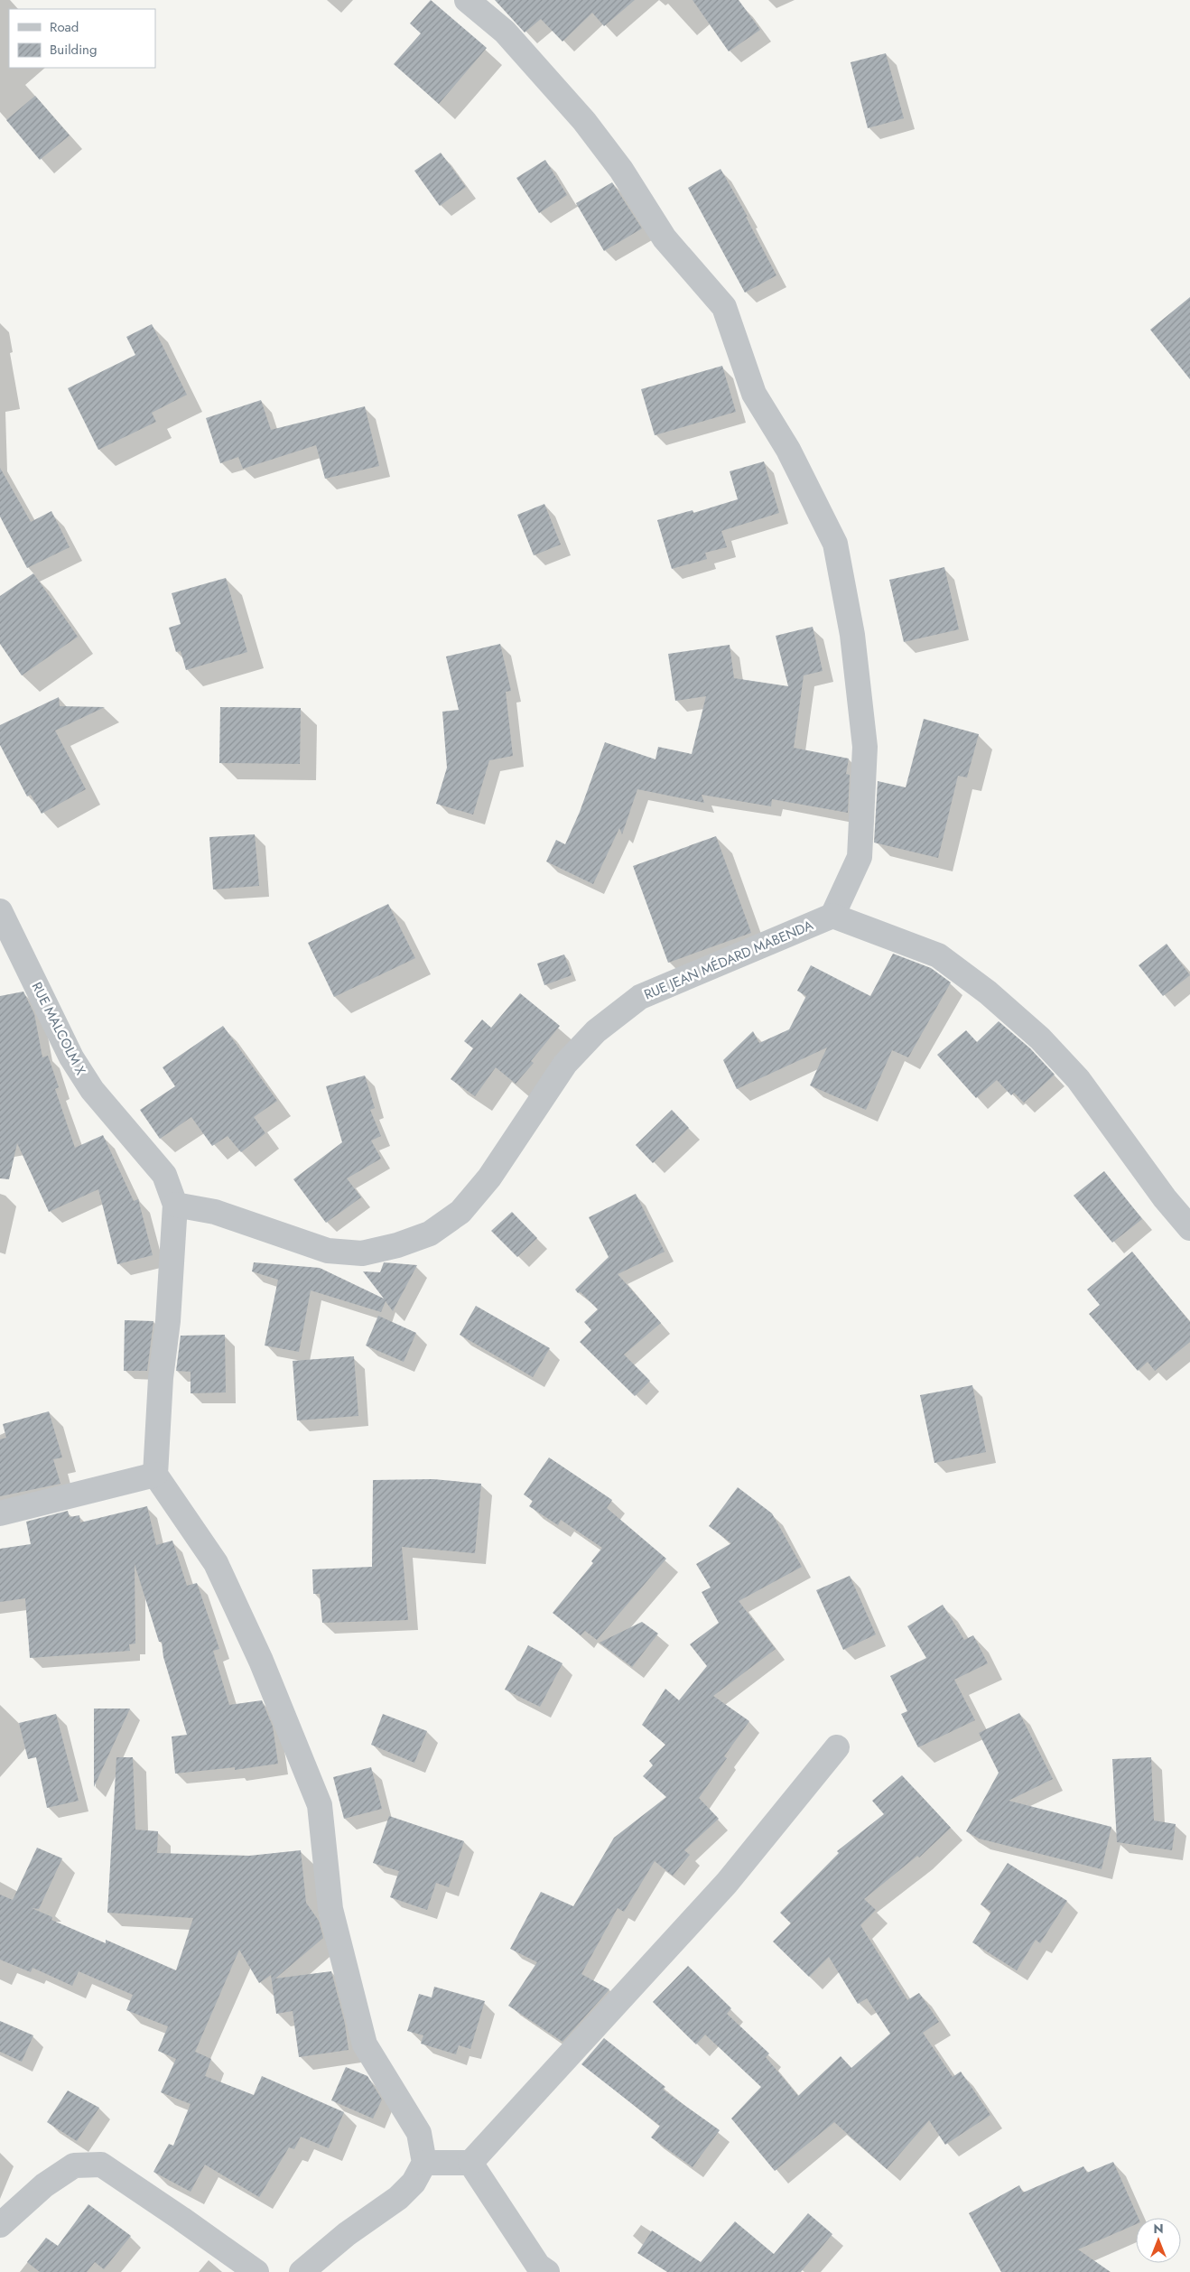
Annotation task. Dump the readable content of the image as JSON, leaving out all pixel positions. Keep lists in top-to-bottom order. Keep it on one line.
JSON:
{"streets":{"street":["RUE JEAN MÉDARD MABENDA","RUE MALCOLM X"]},"crossings":[["RUE JEAN MÉDARD MABENDA","RUE MALCOLM X"]],"legend":["Road","Building"],"north":"top"}
